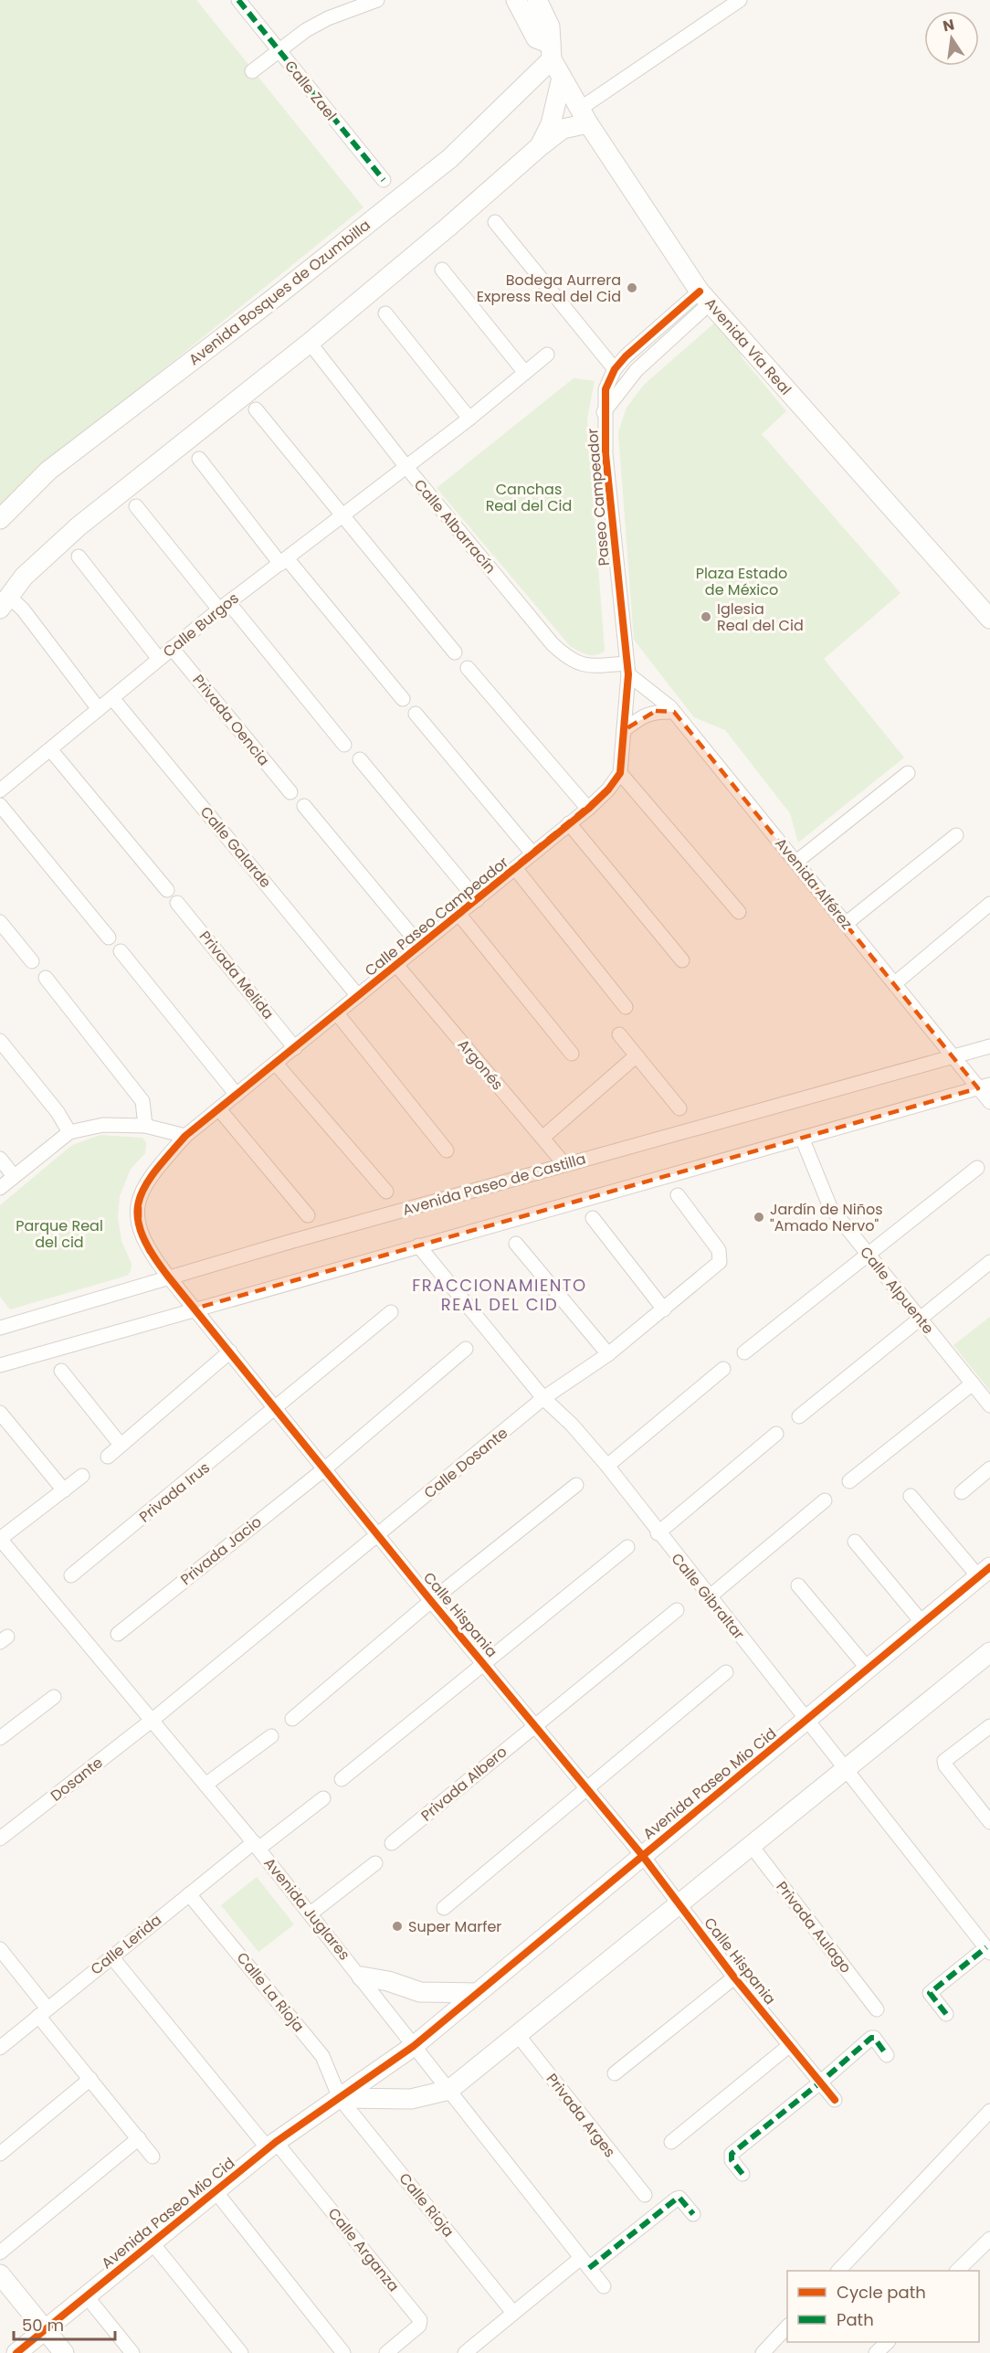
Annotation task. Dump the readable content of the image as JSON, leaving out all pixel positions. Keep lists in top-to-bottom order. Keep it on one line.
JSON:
{"streets":{"main road":["Avenida Bosques de Ozumbilla","Avenida Vía Real","Avenida Paseo Mio Cid"],"street":["Calle Zael","Paseo Campeador","Calle Albarracín","Calle Burgos","Privada Oencia","Calle Galarde","Avenida Alférez","Calle Paseo Campeador","Privada Melida","Argonés","Avenida Paseo de Castilla","Calle Alpuente","Calle Dosante","Privada Irus","Privada Jacio","Calle Gibraltar","Calle Hispania","Dosante","Privada Albero","Avenida Juglares","Privada Aulago","Calle Lerida","Calle La Rioja","Privada Arges","Calle Rioja","Calle Arganza"]},"crossings":[["Avenida Bosques de Ozumbilla","Avenida Vía Real"],["Avenida Vía Real","Paseo Campeador"],["Paseo Campeador","Calle Albarracín"],["Paseo Campeador","Avenida Alférez"],["Calle Albarracín","Calle Burgos"],["Calle Albarracín","Avenida Alférez"],["Calle Burgos","Privada Oencia"],["Calle Burgos","Calle Galarde"],["Calle Galarde","Calle Paseo Campeador"],["Avenida Alférez","Avenida Paseo de Castilla"],["Calle Paseo Campeador","Privada Melida"],["Calle Paseo Campeador","Argonés"],["Calle Paseo Campeador","Calle Hispania"],["Argonés","Avenida Paseo de Castilla"],["Avenida Paseo de Castilla","Calle Hispania"],["Calle Dosante","Calle Gibraltar"],["Calle Dosante","Calle Hispania"],["Calle Dosante","Dosante"],["Calle Dosante","Avenida Juglares"],["Privada Irus","Calle Hispania"],["Privada Jacio","Calle Hispania"],["Calle Gibraltar","Avenida Paseo Mio Cid"],["Calle Hispania","Privada Albero"],["Calle Hispania","Avenida Paseo Mio Cid"],["Dosante","Avenida Juglares"],["Avenida Paseo Mio Cid","Avenida Juglares"],["Avenida Paseo Mio Cid","Calle La Rioja"],["Avenida Paseo Mio Cid","Calle Rioja"],["Avenida Paseo Mio Cid","Calle Arganza"],["Avenida Juglares","Calle Lerida"],["Calle Lerida","Calle La Rioja"],["Calle Lerida","Calle Arganza"],["Calle La Rioja","Calle Rioja"]],"districts":["FRACCIONAMIENTO REAL DEL CID"],"parks":["Canchas Real del Cid","Plaza Estado de México","Parque Real del cid"],"places":["Bodega Aurrera Express Real del Cid","Iglesia Real del Cid","Jardín de Niños \"Amado Nervo\"","Super Marfer"],"legend":["Cycle path","Path"],"scale_bar":"50 m","north":"top"}
